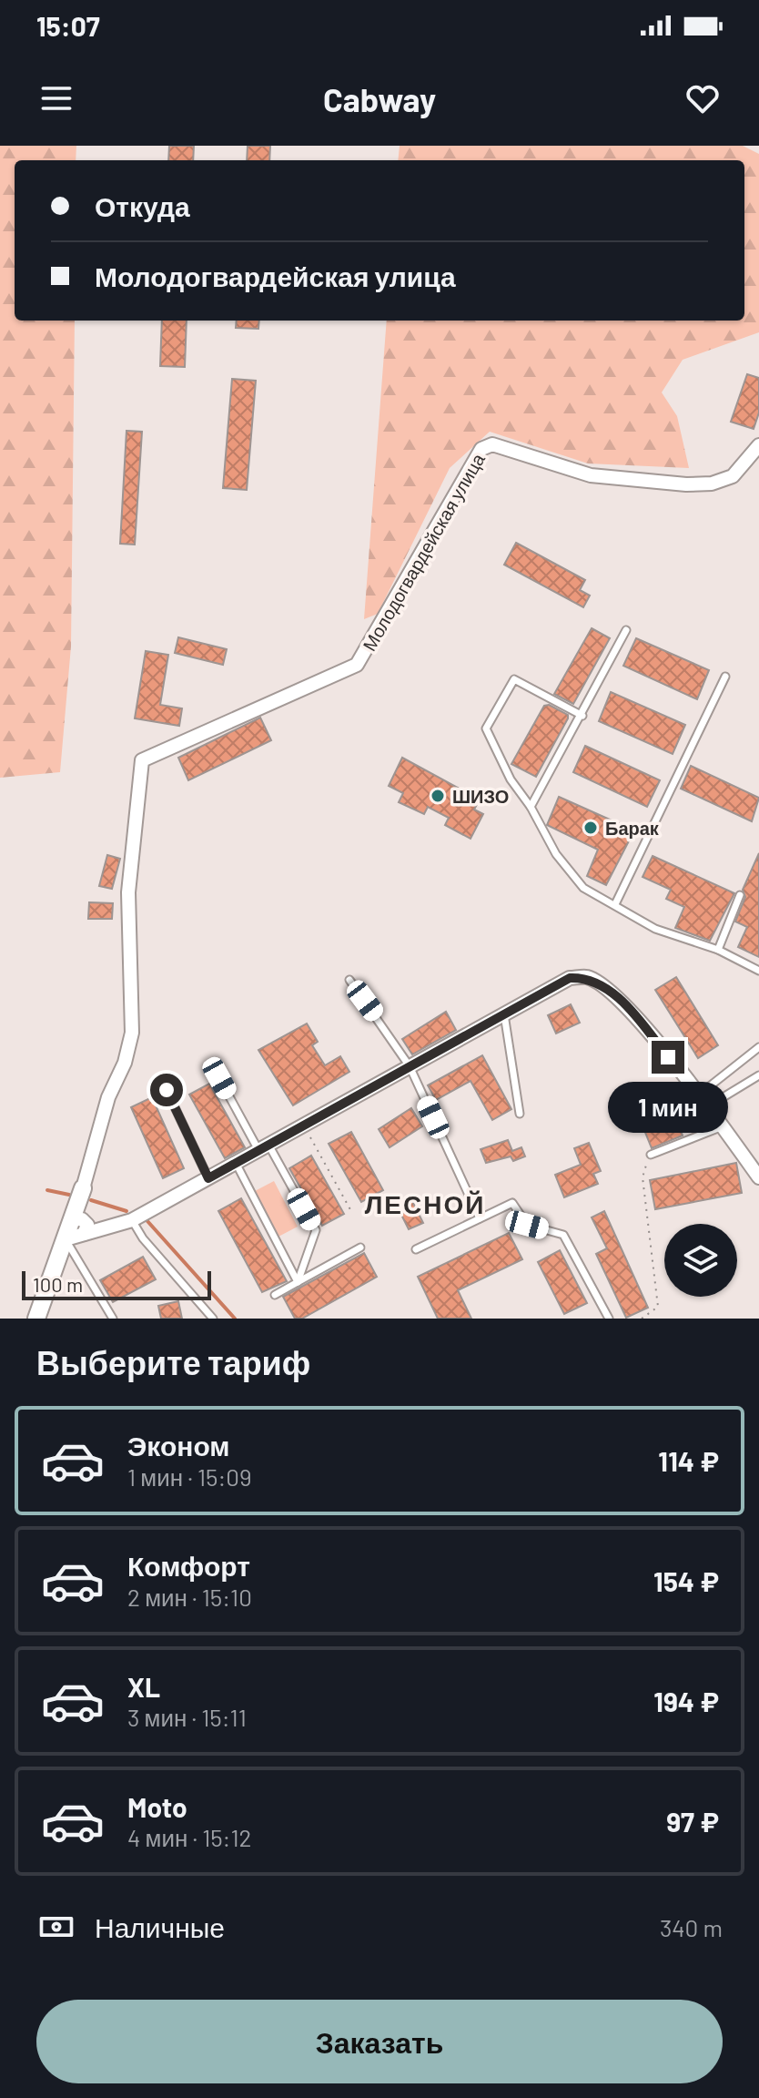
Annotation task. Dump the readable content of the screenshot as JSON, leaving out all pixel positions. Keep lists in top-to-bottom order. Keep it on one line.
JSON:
{"streets":{"street":["Молодогвардейская улица"]},"districts":["ЛЕСНОЙ"],"places":["ШИЗО","Барак"],"scale_bar":"100 m","page":{"status":"15:07","header":"Cabway","banner":["Откуда","Молодогвардейская улица"],"bubble":"1 мин","scale":"100 m","heading":"Выберите тариф","list":[{"name":"Эконом","note":"1 мин · 15:09","value":"114 ₽"},{"name":"Комфорт","note":"2 мин · 15:10","value":"154 ₽"},{"name":"XL","note":"3 мин · 15:11","value":"194 ₽"},{"name":"Moto","note":"4 мин · 15:12","value":"97 ₽"}],"pay":["Наличные","340 m"],"buttons":"Заказать"}}
